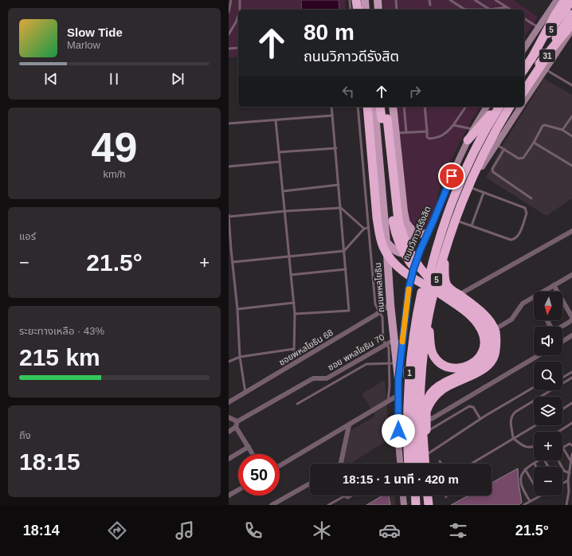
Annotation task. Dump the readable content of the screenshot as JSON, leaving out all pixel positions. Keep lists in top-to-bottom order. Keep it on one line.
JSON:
{"streets":{"highway":["5","31","ถนนวิภาวดีรังสิต","1"],"main road":["ถนนพหลโยธิน"],"street":["ซอยพหลโยธิน 68","ซอย พหลโยธิน 70"]},"crossings":[["5","31"],["31","1"],["ถนนวิภาวดีรังสิต","ถนนพหลโยธิน"],["ถนนพหลโยธิน","ซอยพหลโยธิน 68"],["ถนนพหลโยธิน","ซอย พหลโยธิน 70"]],"north":"bottom","page":{"turn":["80 m","ถนนวิภาวดีรังสิต"],"song":["Slow Tide","Marlow"],"tile":[["49","km/h"],"แอร์",["ระยะทางเหลือ · 43%","215 km"],["ถึง","18:15"]],"heat":["−","21.5°","+"],"map_buttons":["+","−"],"limit":"50","trip":"18:15 · 1 นาที · 420 m","tabs":["18:14","21.5°"]}}
